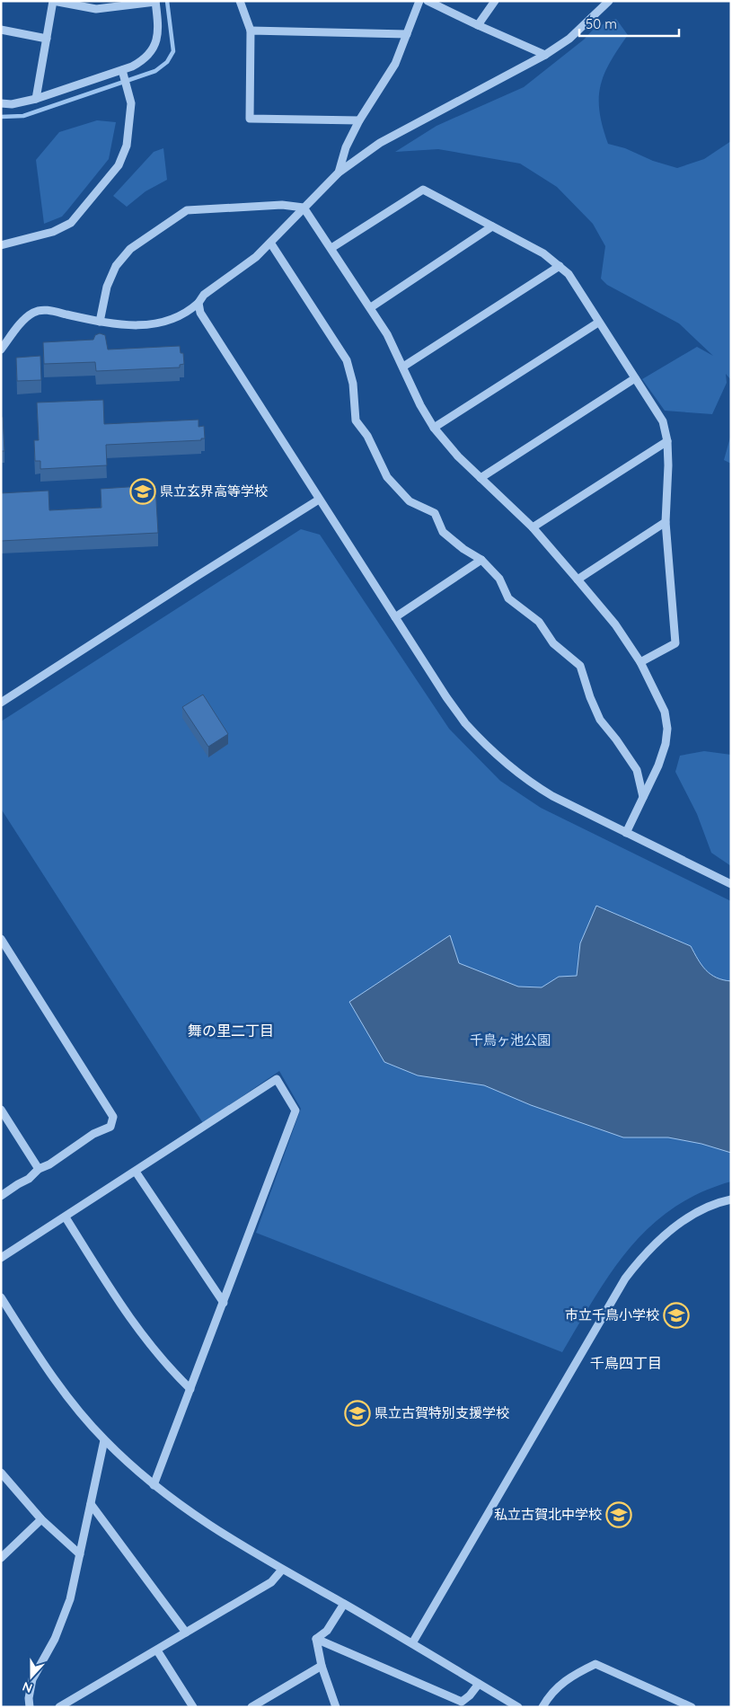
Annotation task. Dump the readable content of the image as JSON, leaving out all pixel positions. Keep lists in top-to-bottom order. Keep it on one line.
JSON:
{"districts":["舞の里二丁目","千鳥四丁目"],"parks":["千鳥ヶ池公園"],"places":{"school or university":["県立玄界高等学校","市立千鳥小学校","県立古賀特別支援学校","私立古賀北中学校"]},"scale_bar":"50 m","north":"bottom"}
